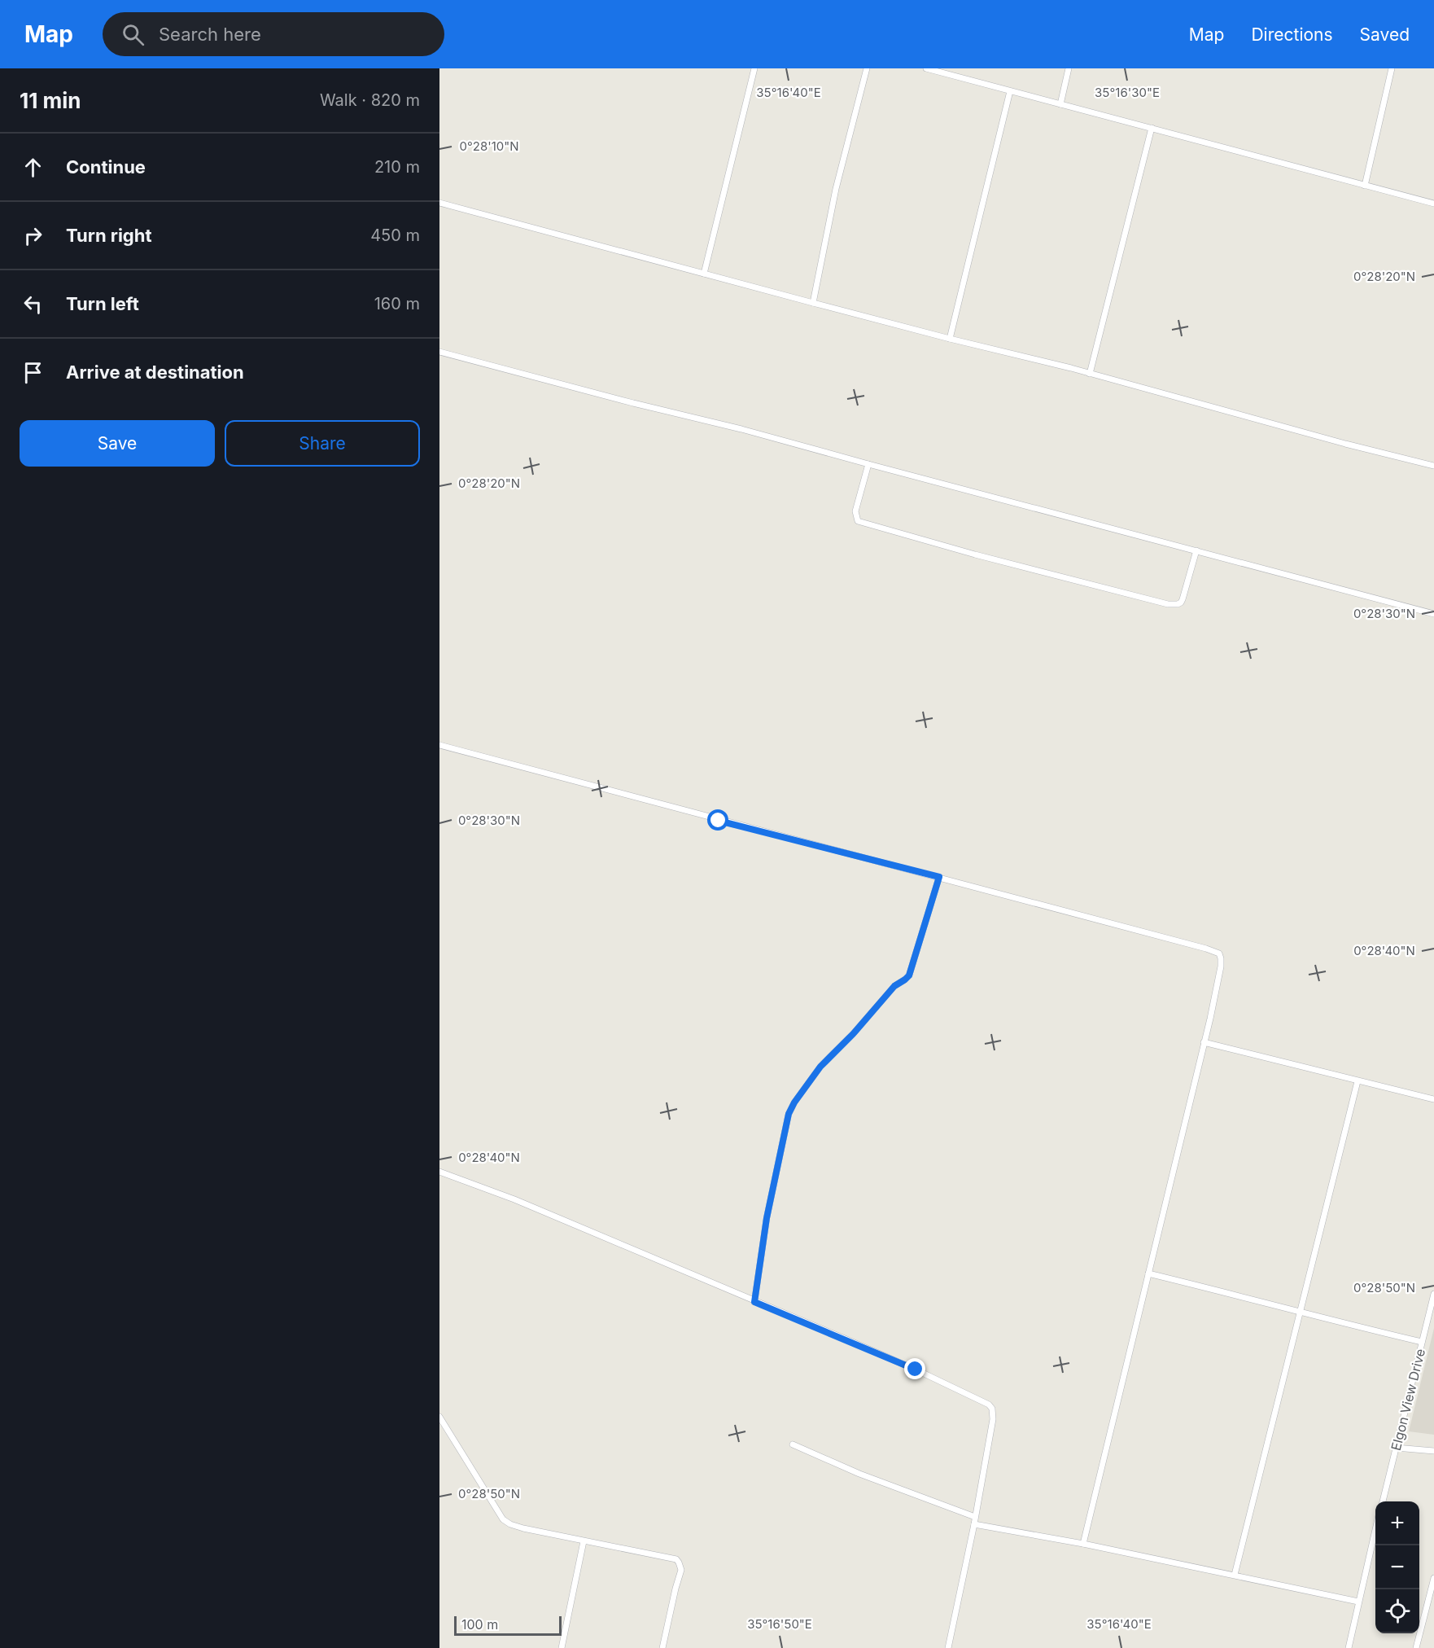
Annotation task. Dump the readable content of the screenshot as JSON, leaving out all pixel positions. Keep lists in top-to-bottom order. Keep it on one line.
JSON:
{"streets":{"street":["Elgon View Drive"]},"scale_bar":"100 m","page":{"header":"Map","search":"Search here","nav":["Map","Directions","Saved"],"heading":["11 min","Walk · 820 m"],"list":[["Continue","210 m"],["Turn right","450 m"],["Turn left","160 m"],"Arrive at destination"],"buttons":["Save","Share"],"map_buttons":["+","−"],"scale":"100 m"},"coordinates":["35°16'40\"E","35°16'30\"E","0°28'10\"N","0°28'20\"N","0°28'30\"N","0°28'40\"N","0°28'50\"N","35°16'50\"E"]}
